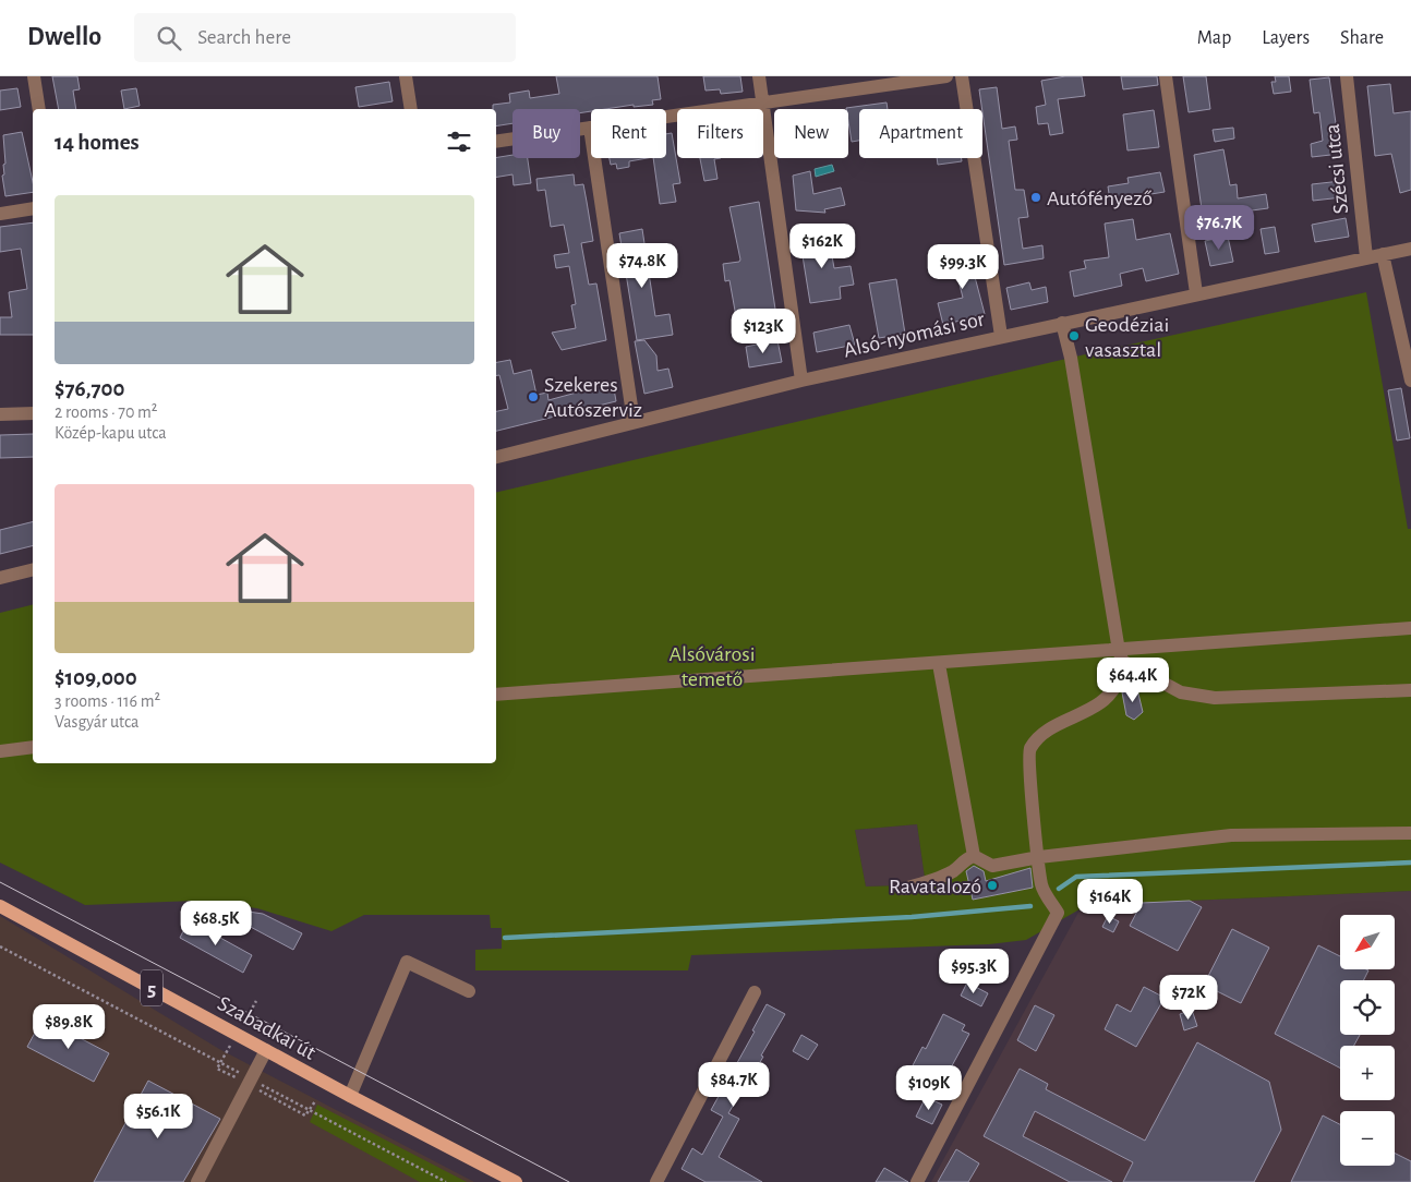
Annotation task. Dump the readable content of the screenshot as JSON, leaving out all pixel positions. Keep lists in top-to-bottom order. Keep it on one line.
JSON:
{"streets":{"main road":["5","Szabadkai út"],"street":["Szécsi utca","Alsó-nyomási sor"]},"crossings":[["Szécsi utca","Alsó-nyomási sor"]],"parks":["Alsóvárosi temető"],"places":["Autófényező","Geodéziai vasasztal","Szekeres Autószerviz","Ravatalozó"],"north":"bottom left","page":{"header":"Dwello","search":"Search here","nav":["Map","Layers","Share"],"chip":["Buy","Rent","Filters","New","Apartment"],"heading":"14 homes","list":[{"name":"$76,700","note":"2 rooms · 70 m² · Közép-kapu utca"},{"name":"$109,000","note":"3 rooms · 116 m² · Vasgyár utca"}],"price":["$76.7K","$162K","$74.8K","$99.3K","$123K","$64.4K","$164K","$68.5K","$95.3K","$72K","$89.8K","$84.7K","$109K","$56.1K"],"map_buttons":["+","−"]}}
